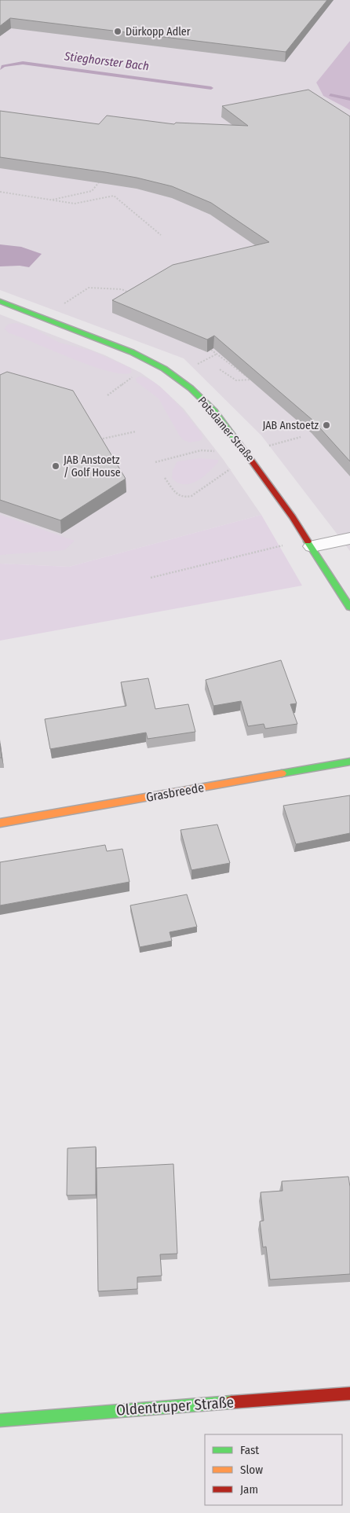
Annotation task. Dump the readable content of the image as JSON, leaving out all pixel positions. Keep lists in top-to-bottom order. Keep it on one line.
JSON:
{"streets":{"street":["Potsdamer Straße","Grasbreede","Oldentruper Straße"]},"water":["Stieghorster Bach"],"places":["Dürkopp Adler","JAB Anstoetz","JAB Anstoetz / Golf House"],"legend":["Fast","Slow","Jam"]}
